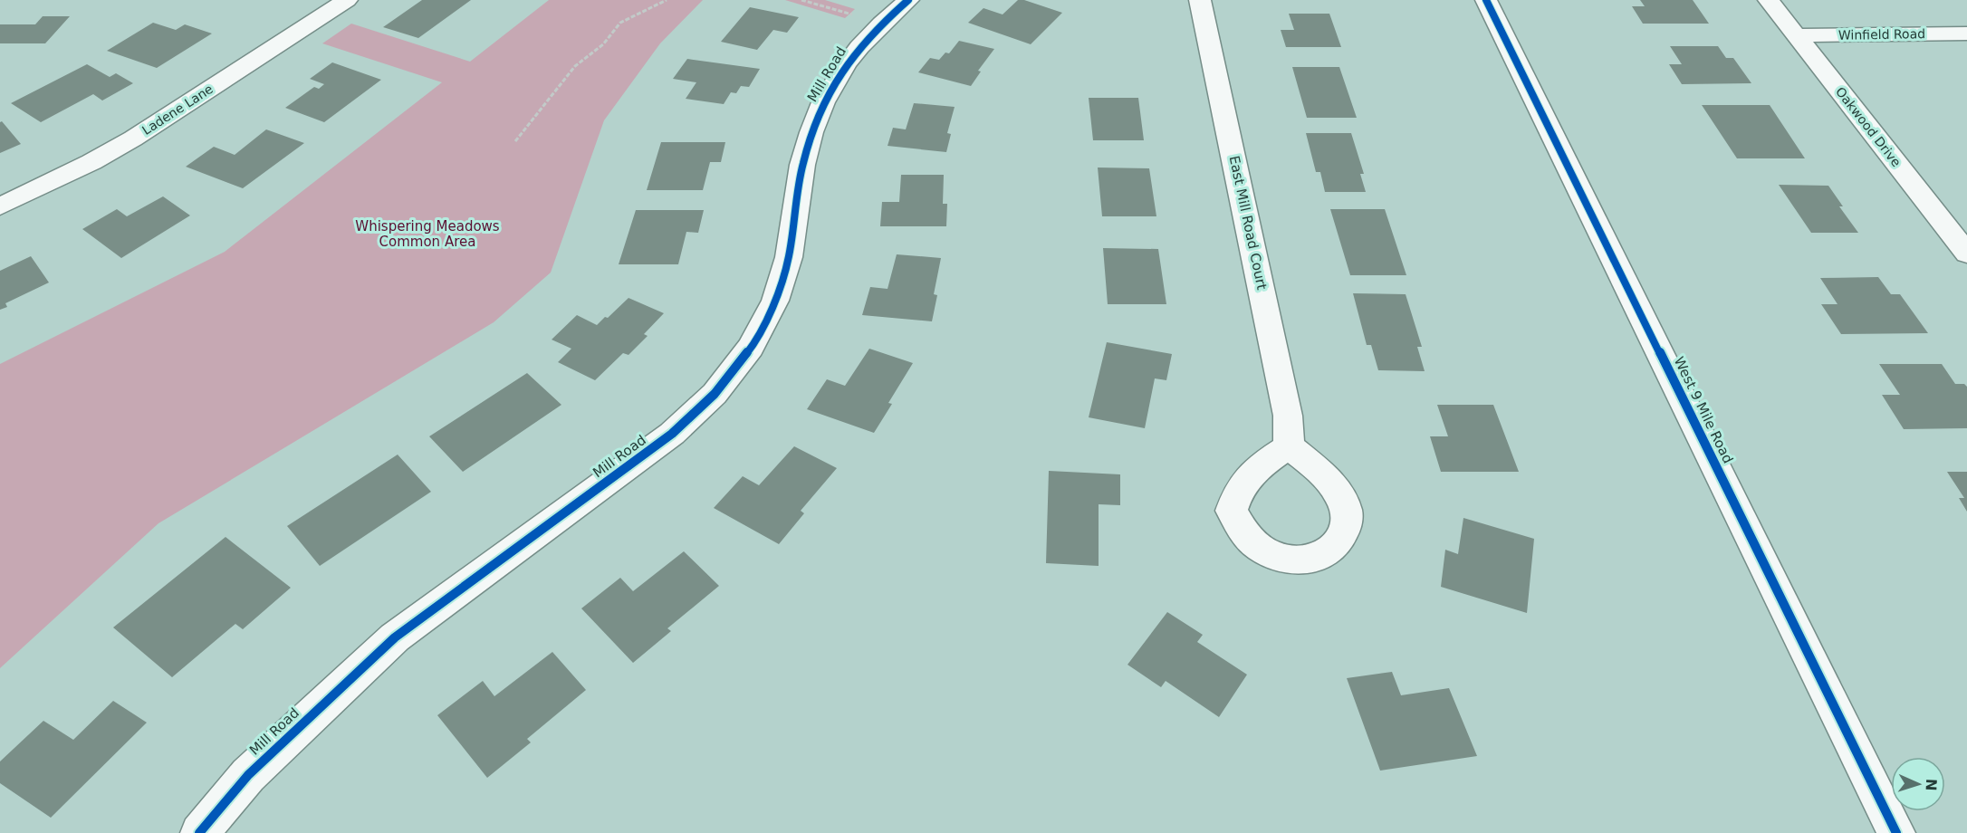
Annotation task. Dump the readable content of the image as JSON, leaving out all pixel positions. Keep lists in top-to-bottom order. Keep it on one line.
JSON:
{"streets":{"street":["Winfield Road","Mill Road","Ladene Lane","Oakwood Drive","East Mill Road Court","West 9 Mile Road"]},"crossings":[["Winfield Road","Oakwood Drive"]],"parks":["Whispering Meadows Common Area"],"north":"right"}
